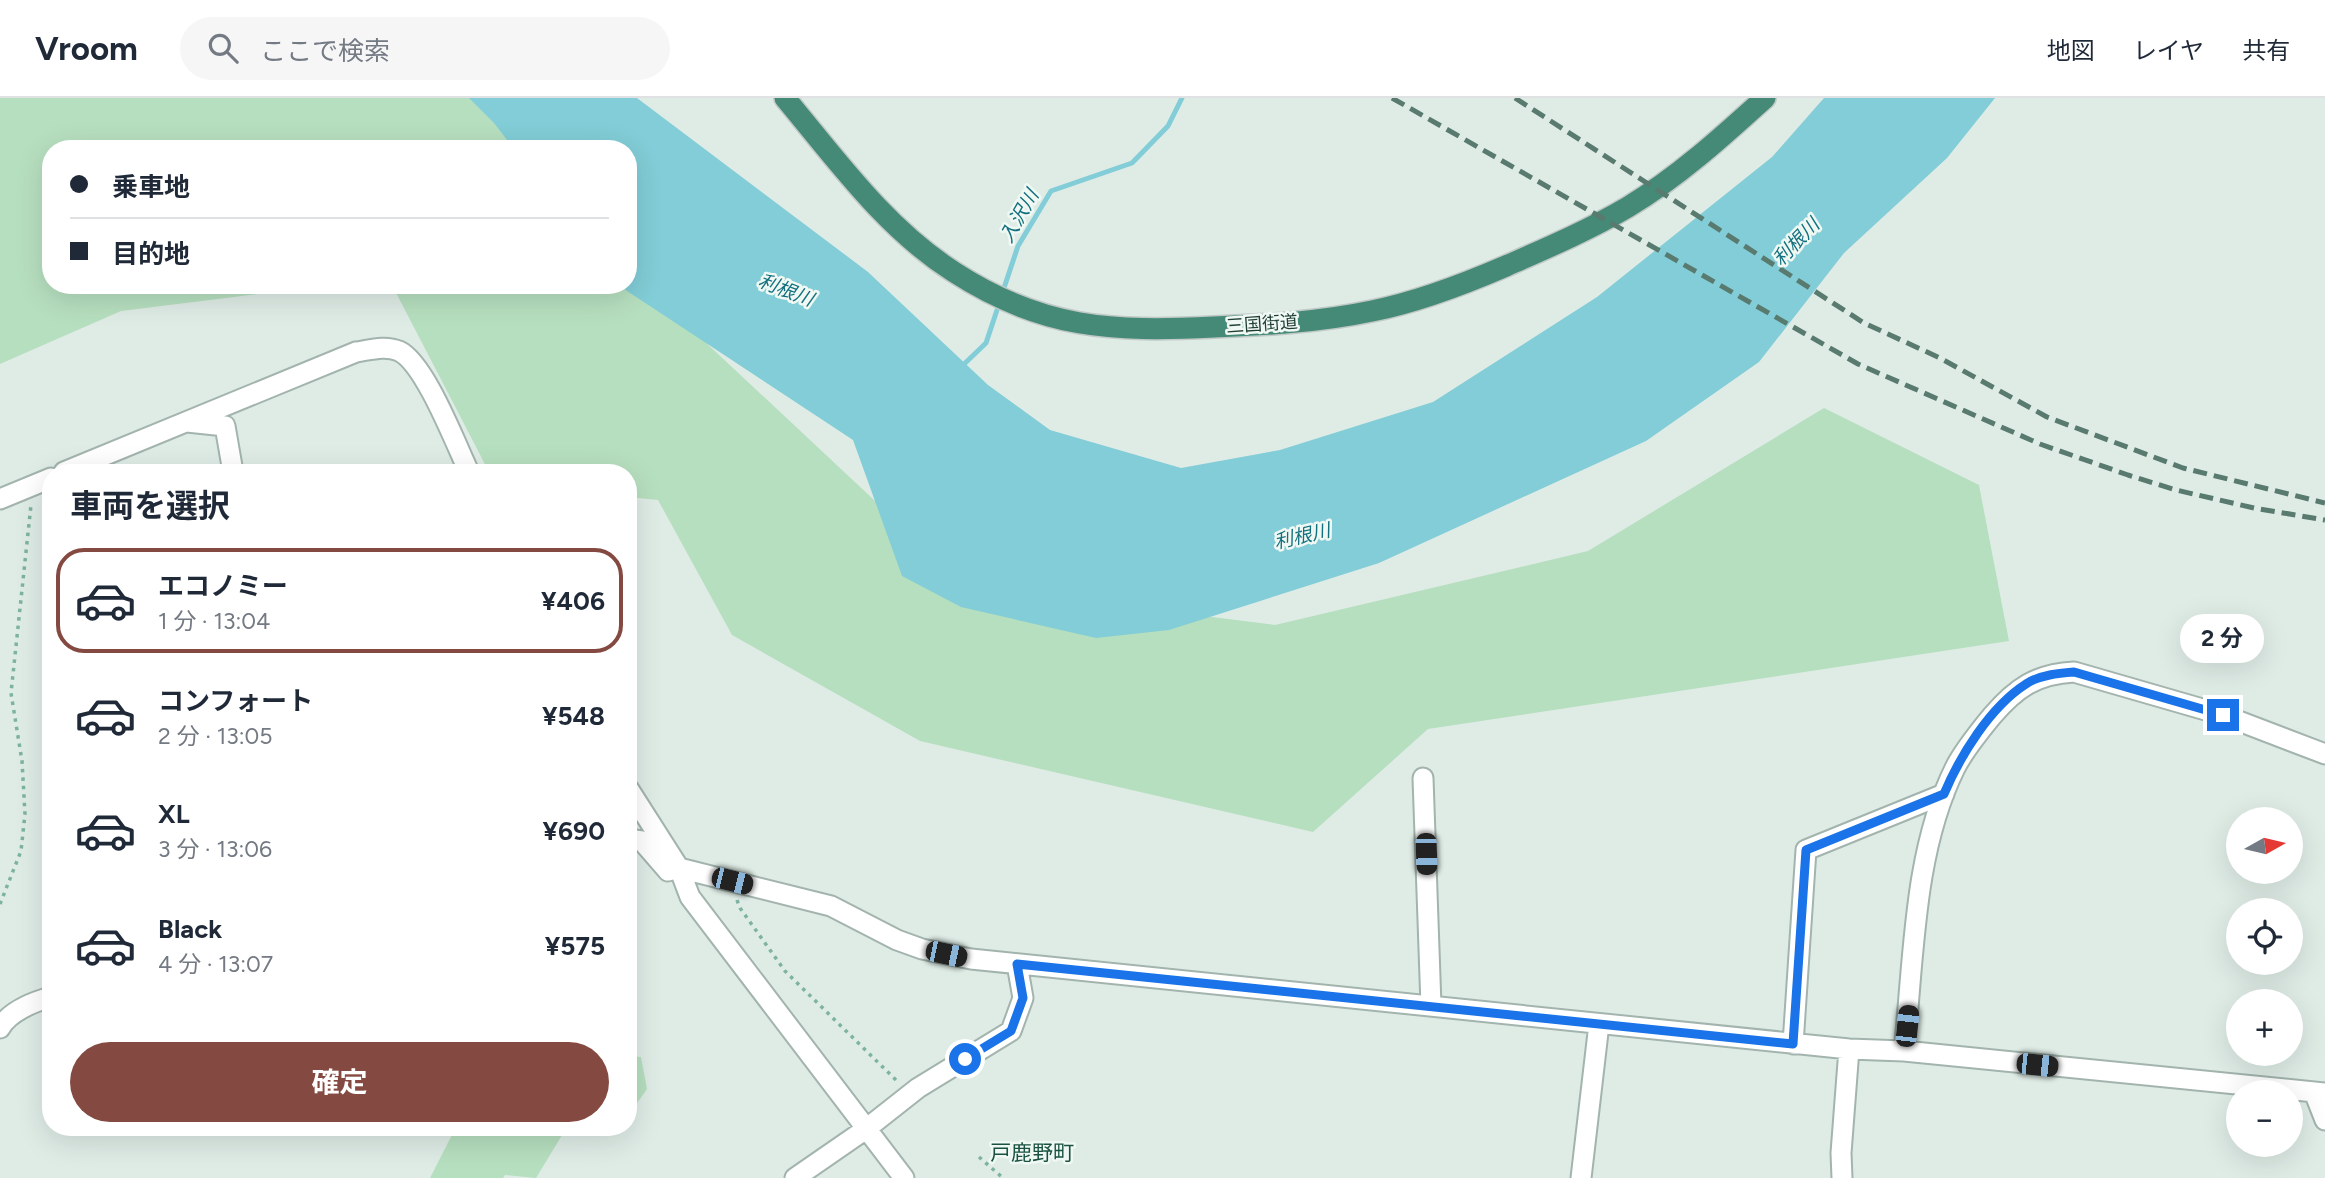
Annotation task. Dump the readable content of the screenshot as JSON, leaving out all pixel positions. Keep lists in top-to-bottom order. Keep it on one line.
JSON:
{"streets":{"highway":["三国街道"]},"districts":["戸鹿野町"],"water":["入沢川","利根川"],"north":"right","page":{"header":"Vroom","search":"ここで検索","nav":["地図","レイヤ","共有"],"banner":["乗車地","目的地"],"heading":"車両を選択","list":[{"name":"エコノミー","note":"1 分 · 13:04","value":"¥406"},{"name":"コンフォート","note":"2 分 · 13:05","value":"¥548"},{"name":"XL","note":"3 分 · 13:06","value":"¥690"},{"name":"Black","note":"4 分 · 13:07","value":"¥575"}],"bubble":"2 分","map_buttons":["+","−"],"buttons":"確定"}}
